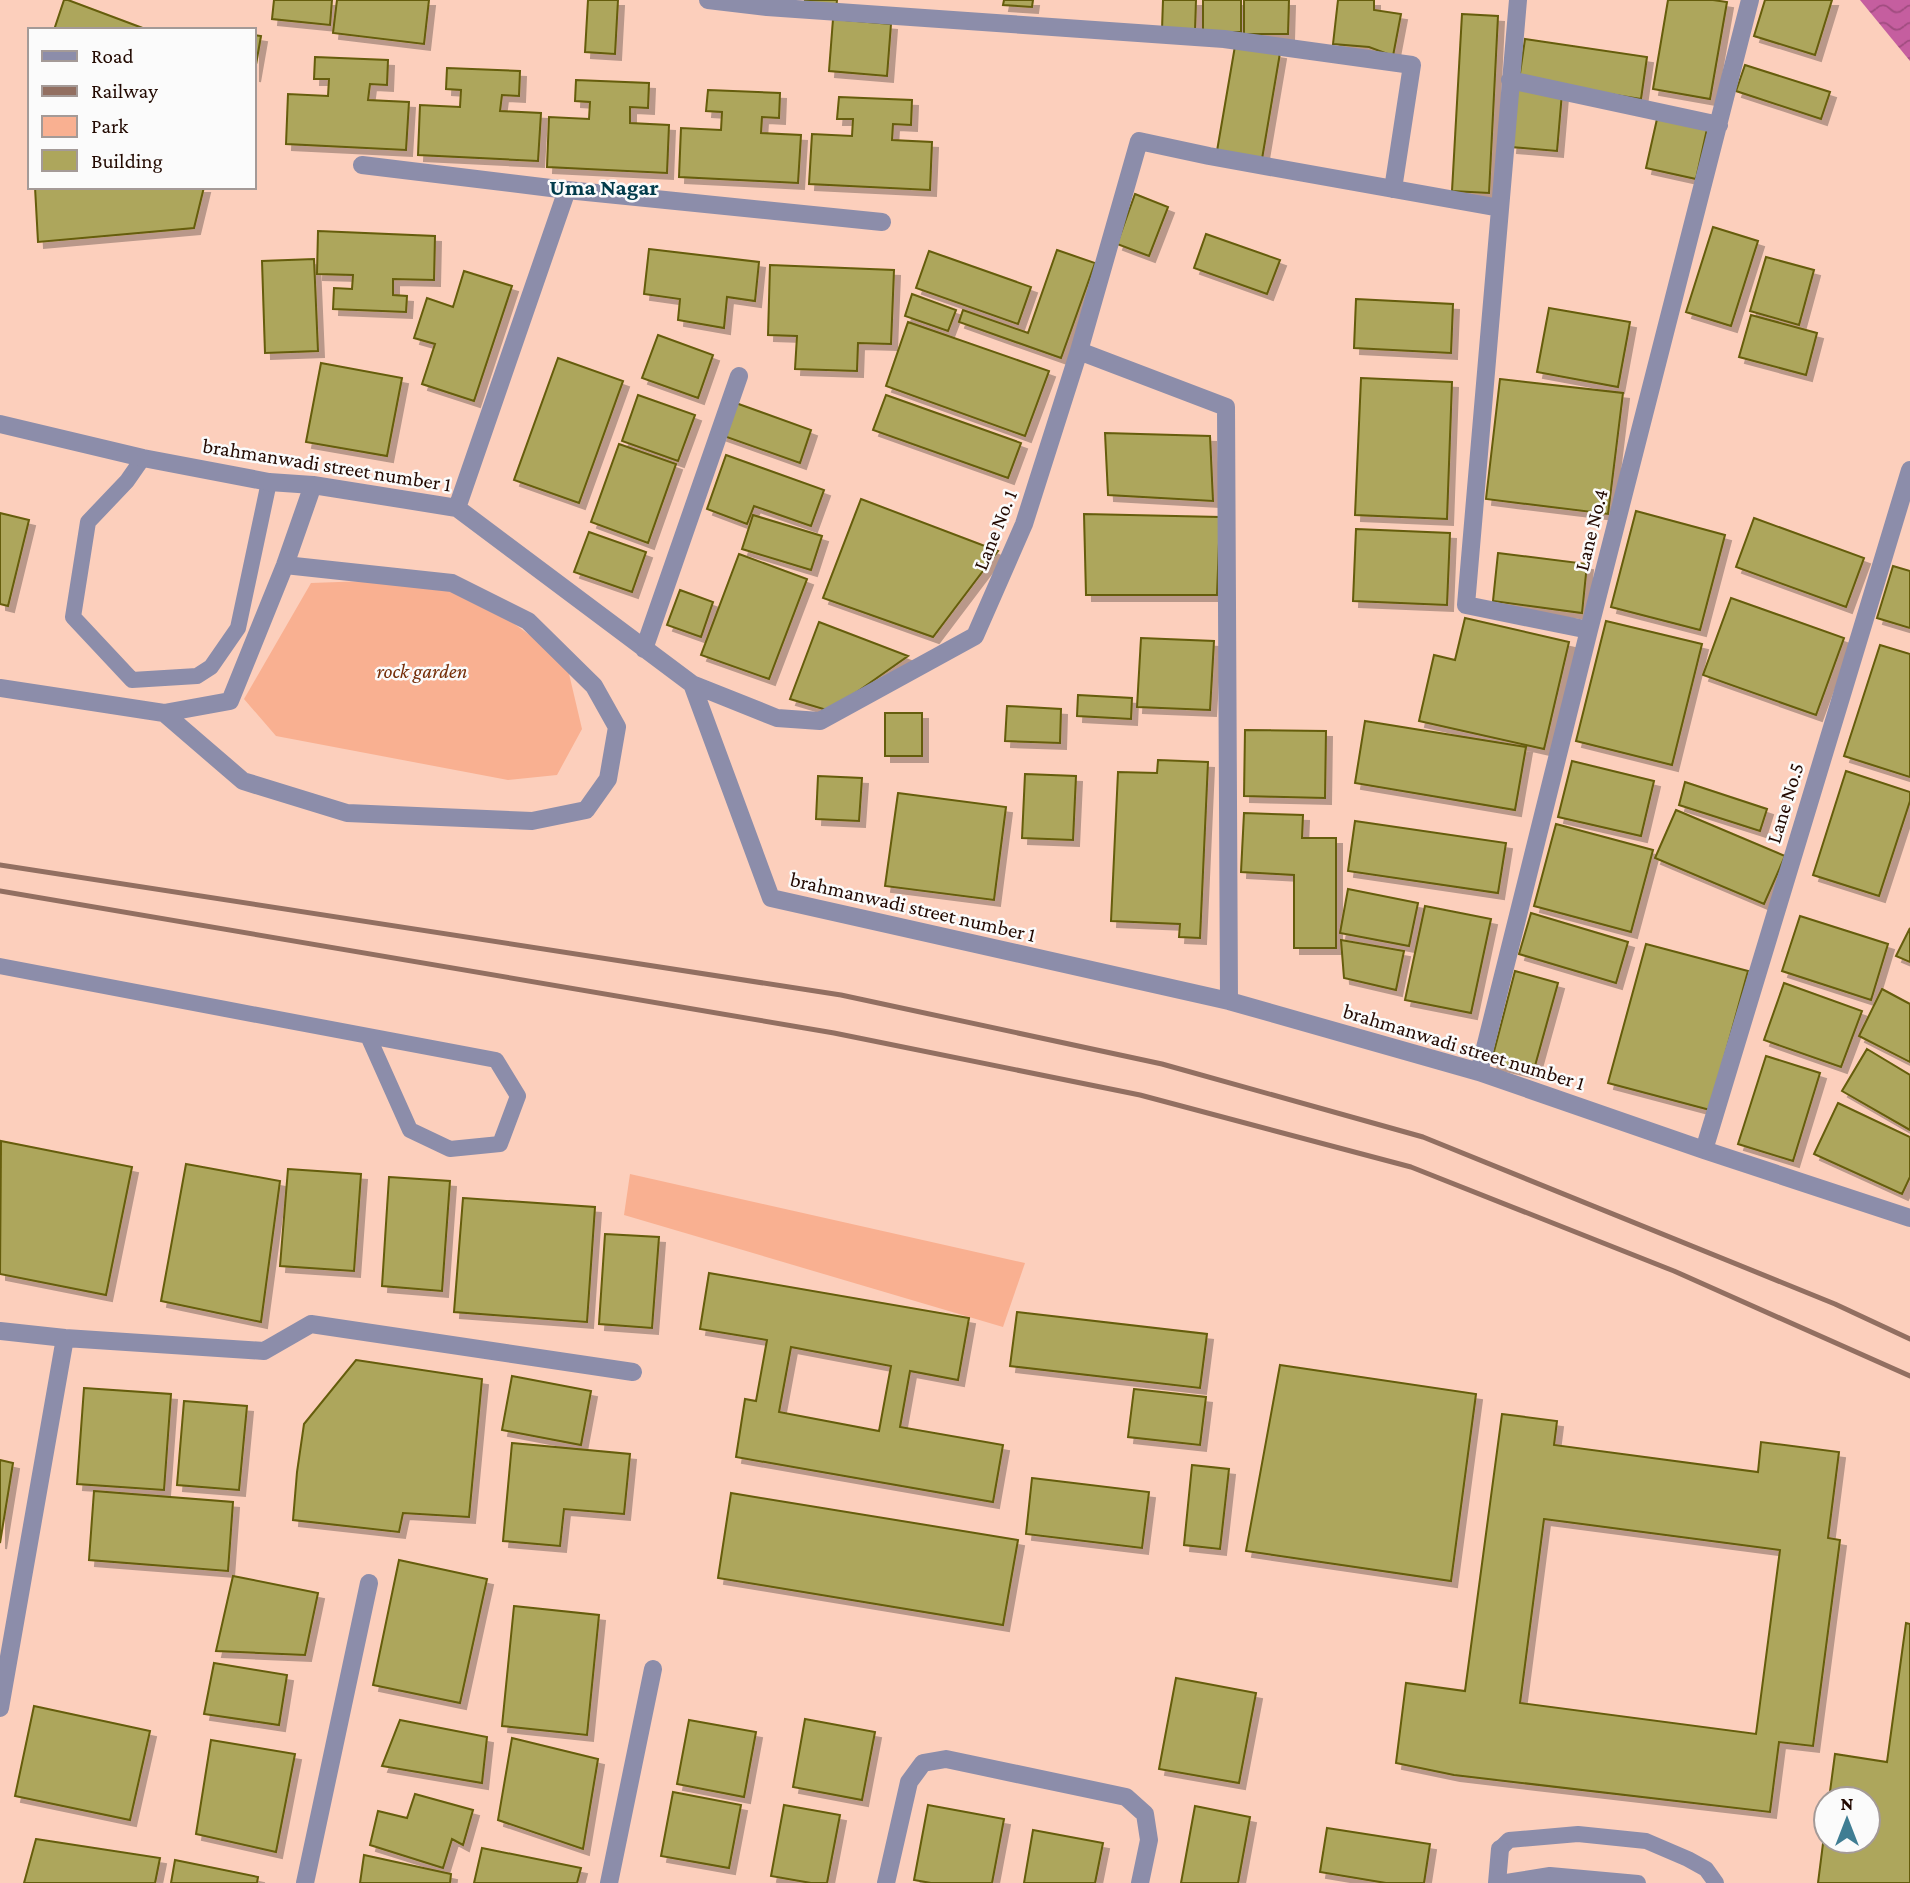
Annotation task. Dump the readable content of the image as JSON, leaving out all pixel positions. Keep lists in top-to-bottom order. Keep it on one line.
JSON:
{"streets":{"street":["brahmanwadi street number 1","Lane No. 1","Lane No.4","Lane No.5"]},"crossings":[["brahmanwadi street number 1","Lane No. 1"],["brahmanwadi street number 1","Lane No.4"],["brahmanwadi street number 1","Lane No.5"]],"districts":["Uma Nagar"],"parks":["rock garden"],"legend":["Road","Railway","Park","Building"],"north":"top"}
